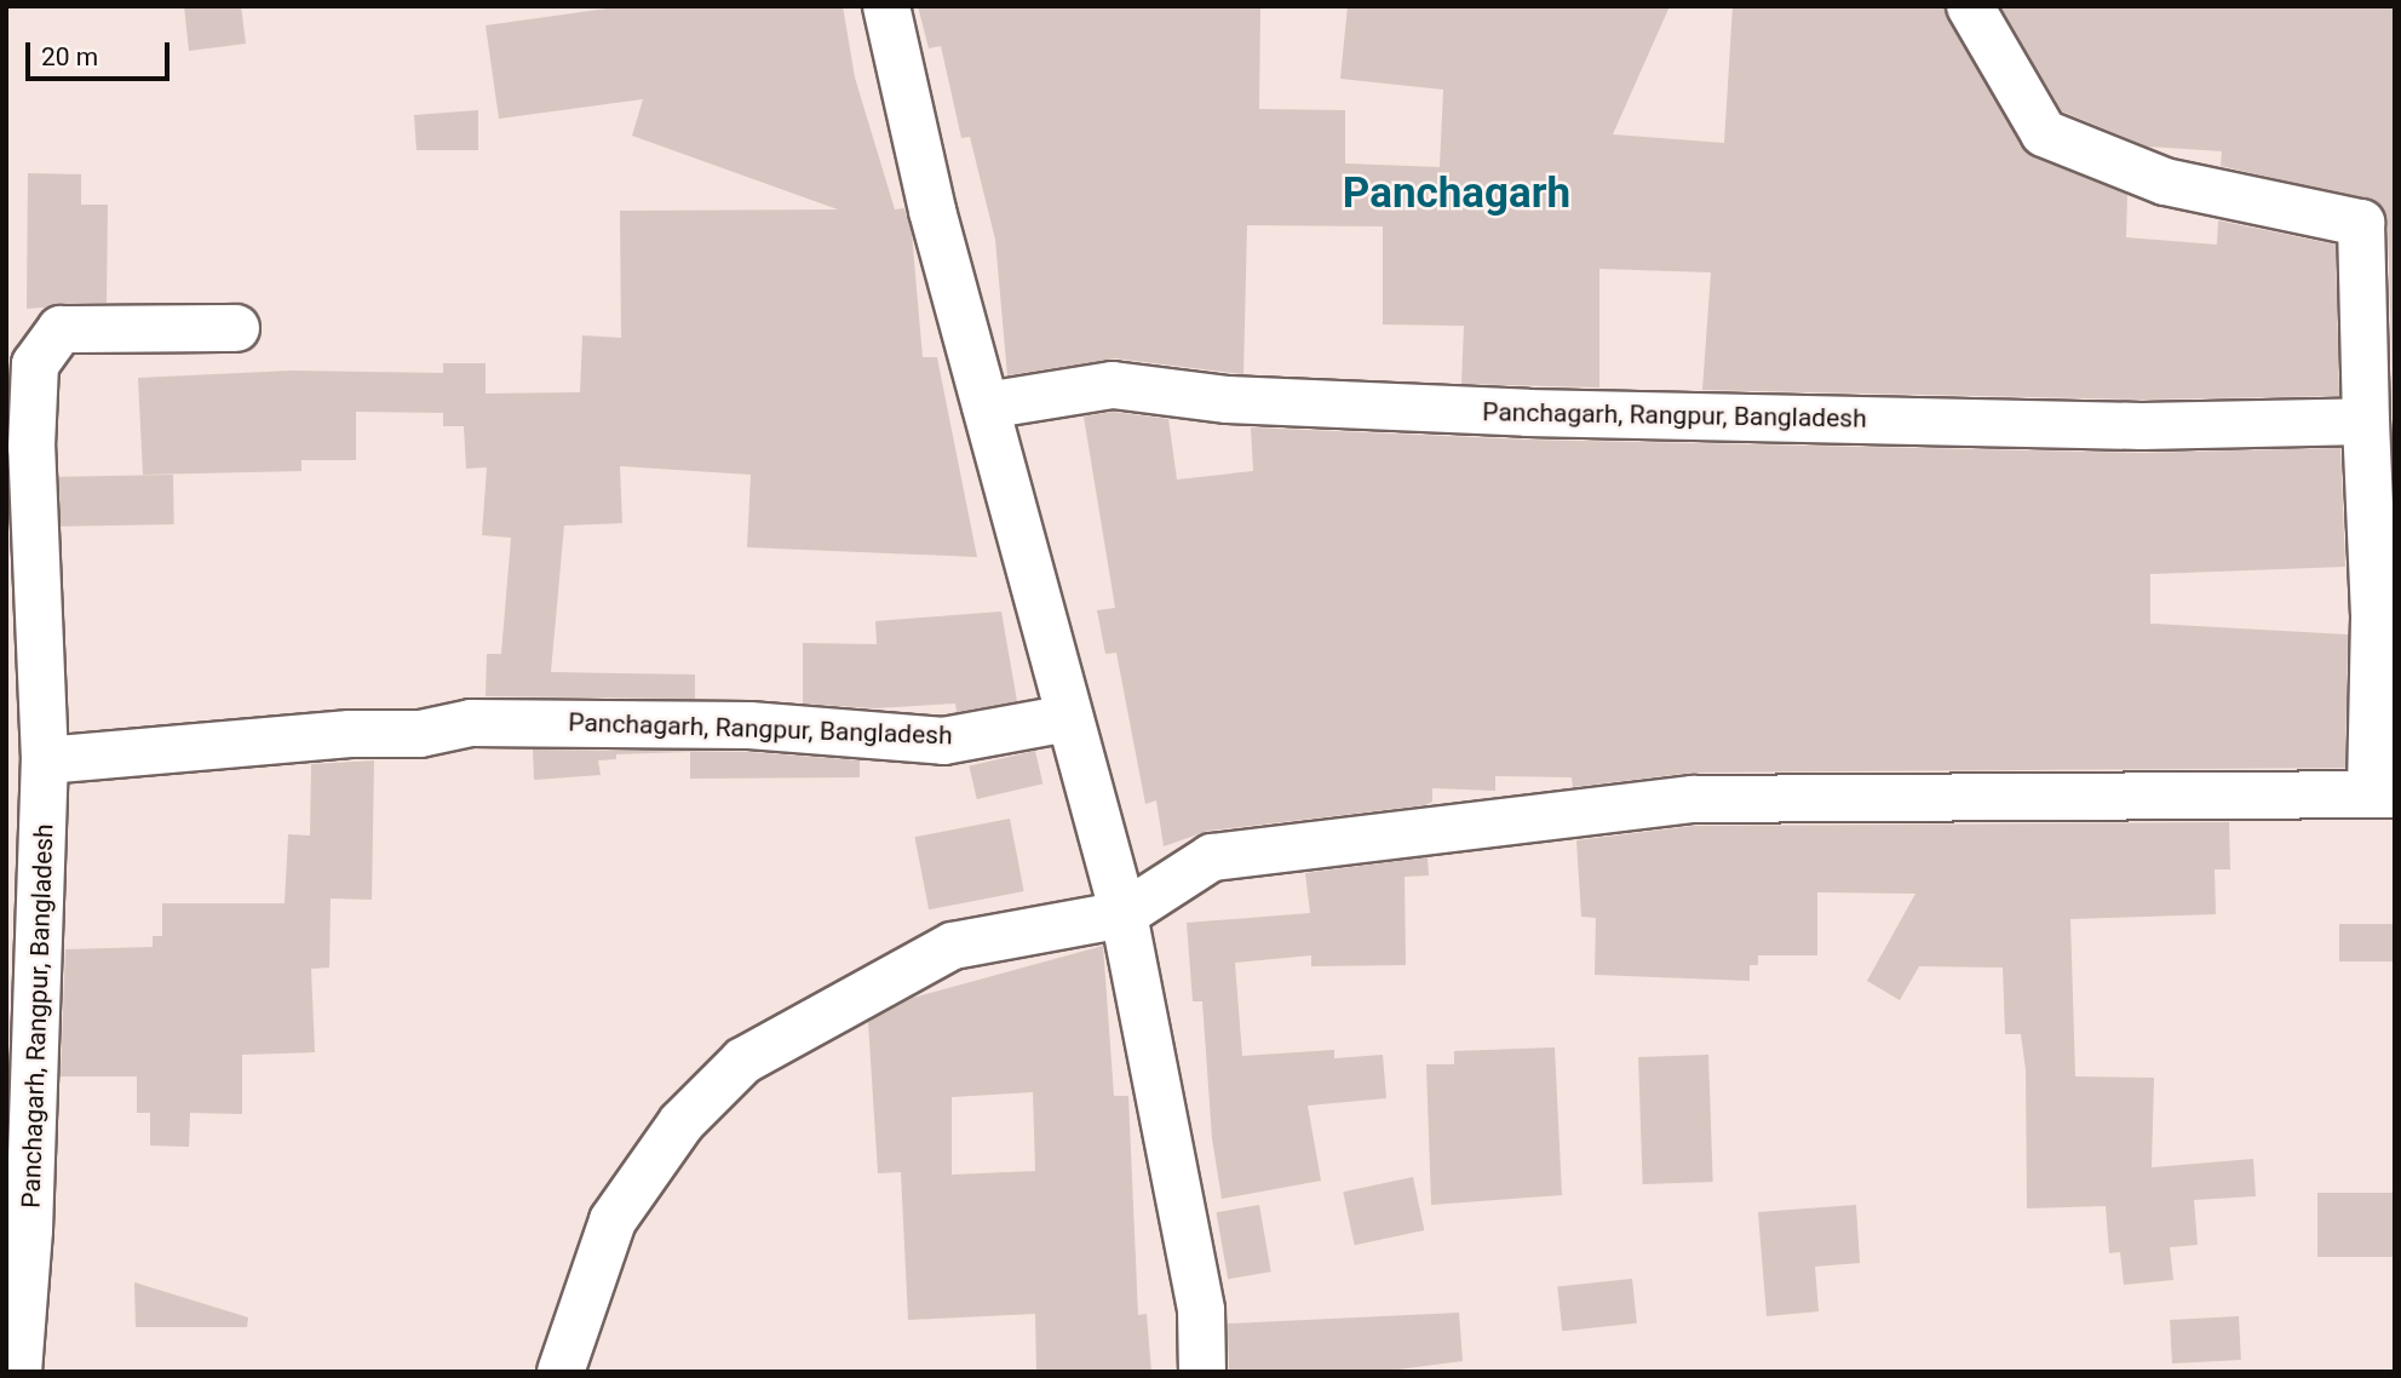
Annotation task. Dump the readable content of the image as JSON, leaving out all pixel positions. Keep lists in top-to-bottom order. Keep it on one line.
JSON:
{"streets":{"street":["Panchagarh, Rangpur, Bangladesh"]},"districts":["Panchagarh"],"scale_bar":"20 m"}
